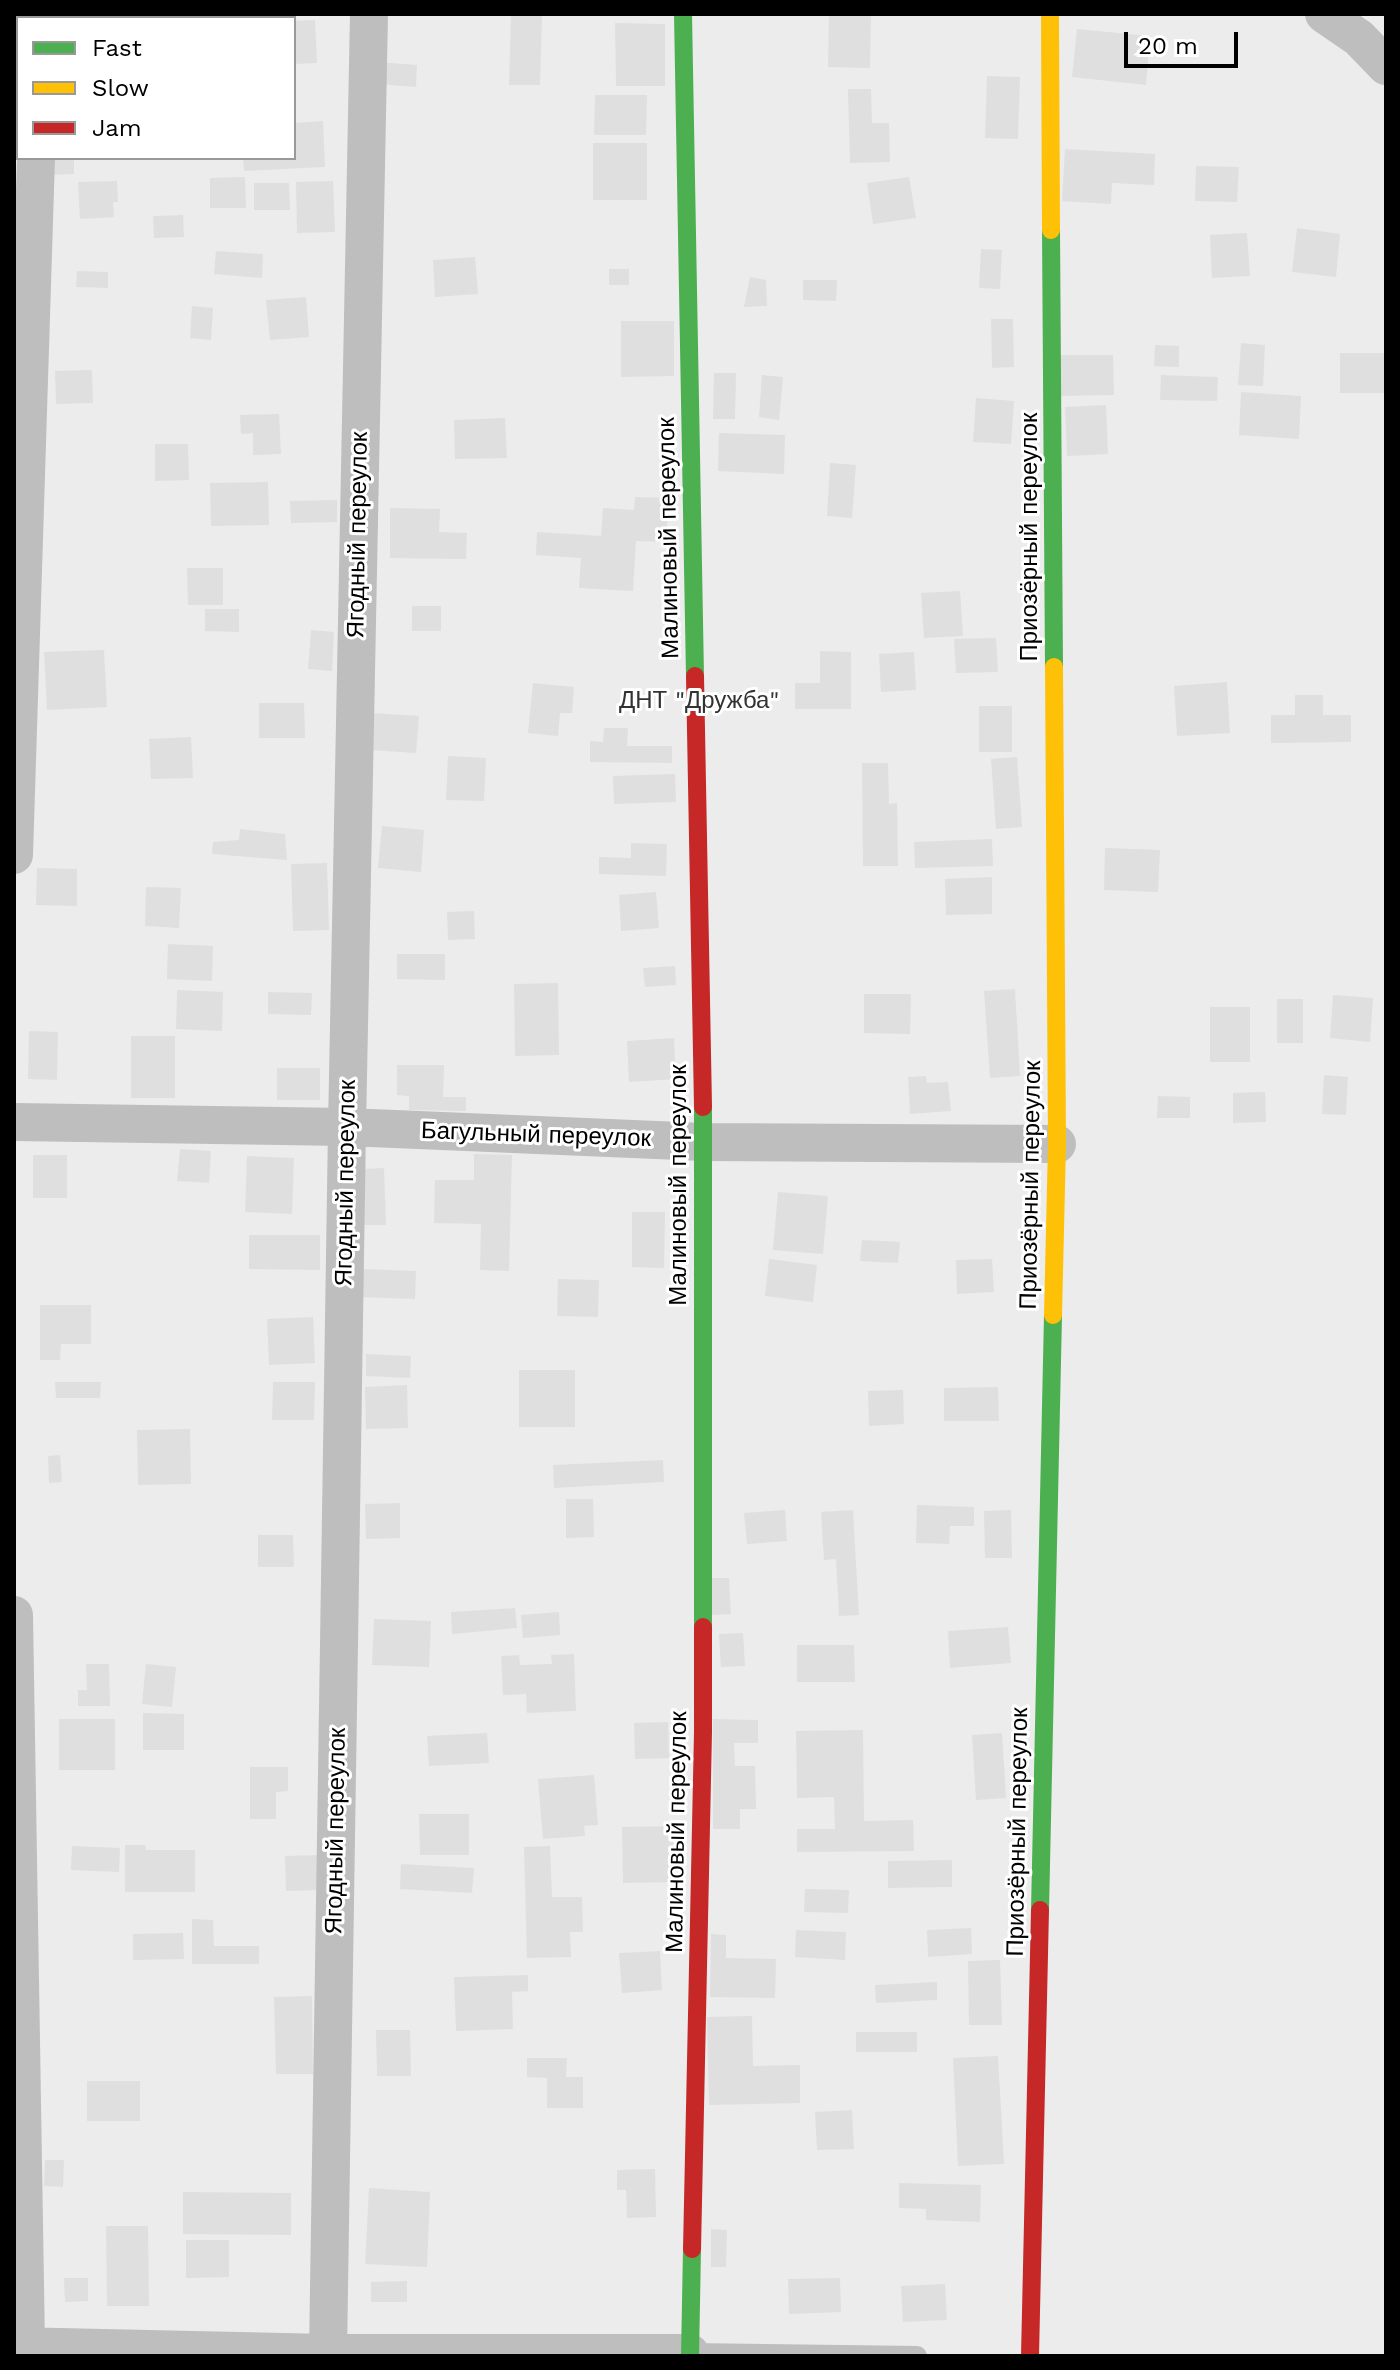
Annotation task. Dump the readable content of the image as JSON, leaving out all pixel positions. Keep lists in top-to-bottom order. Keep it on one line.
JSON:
{"streets":{"street":["Ягодный переулок","Приозёрный переулок","Малиновый переулок","Багульный переулок"]},"crossings":[["Ягодный переулок","Багульный переулок"],["Приозёрный переулок","Багульный переулок"],["Малиновый переулок","Багульный переулок"]],"parks":["ДНТ \"Дружба\""],"legend":["Fast","Slow","Jam"],"scale_bar":"20 m"}
